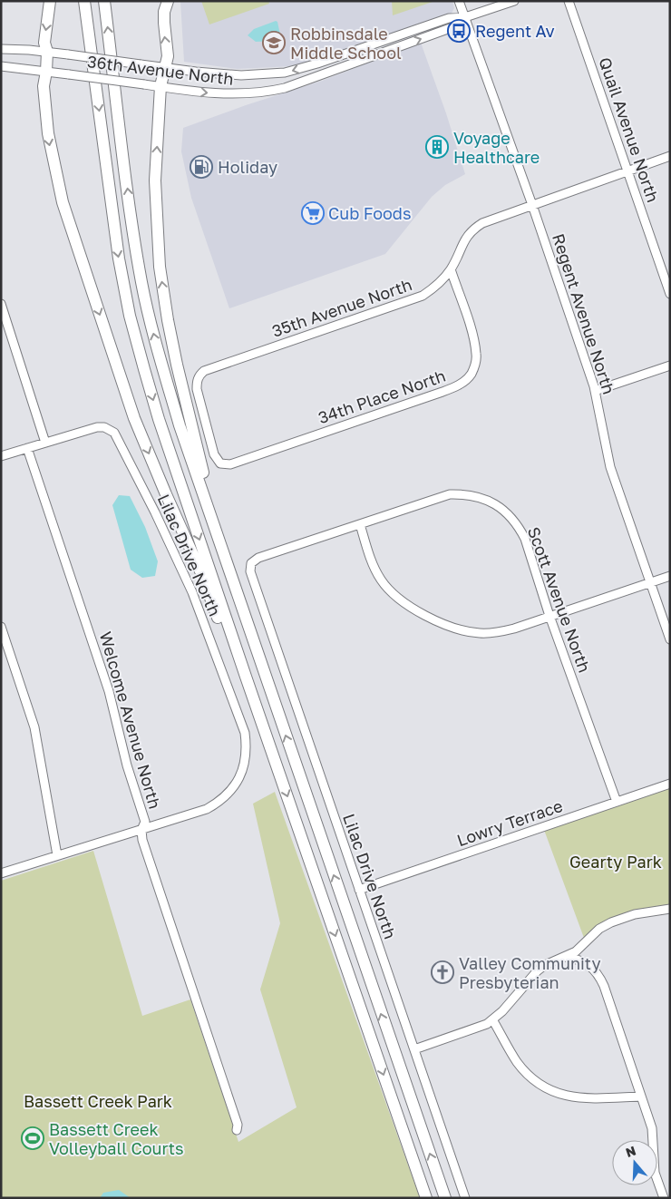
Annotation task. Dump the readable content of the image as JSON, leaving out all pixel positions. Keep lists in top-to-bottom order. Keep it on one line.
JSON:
{"streets":{"street":["36th Avenue North","Quail Avenue North","35th Avenue North","Regent Avenue North","34th Place North","Lilac Drive North","Scott Avenue North","Welcome Avenue North","Lowry Terrace"]},"crossings":[["36th Avenue North","Regent Avenue North"],["Quail Avenue North","35th Avenue North"],["35th Avenue North","Regent Avenue North"],["35th Avenue North","34th Place North"],["Lilac Drive North","Scott Avenue North"],["Lilac Drive North","Welcome Avenue North"],["Lilac Drive North","Lowry Terrace"],["Scott Avenue North","Lowry Terrace"]],"parks":["Gearty Park","Bassett Creek Park"],"places":{"bus stop":["Regent Av"],"school or university":["Robbinsdale Middle School"],"building":["Voyage Healthcare"],"fuel station":["Holiday"],"supermarket":["Cub Foods"],"church":["Valley Community Presbyterian"],"sports":["Bassett Creek Volleyball Courts"]},"north":"top"}
